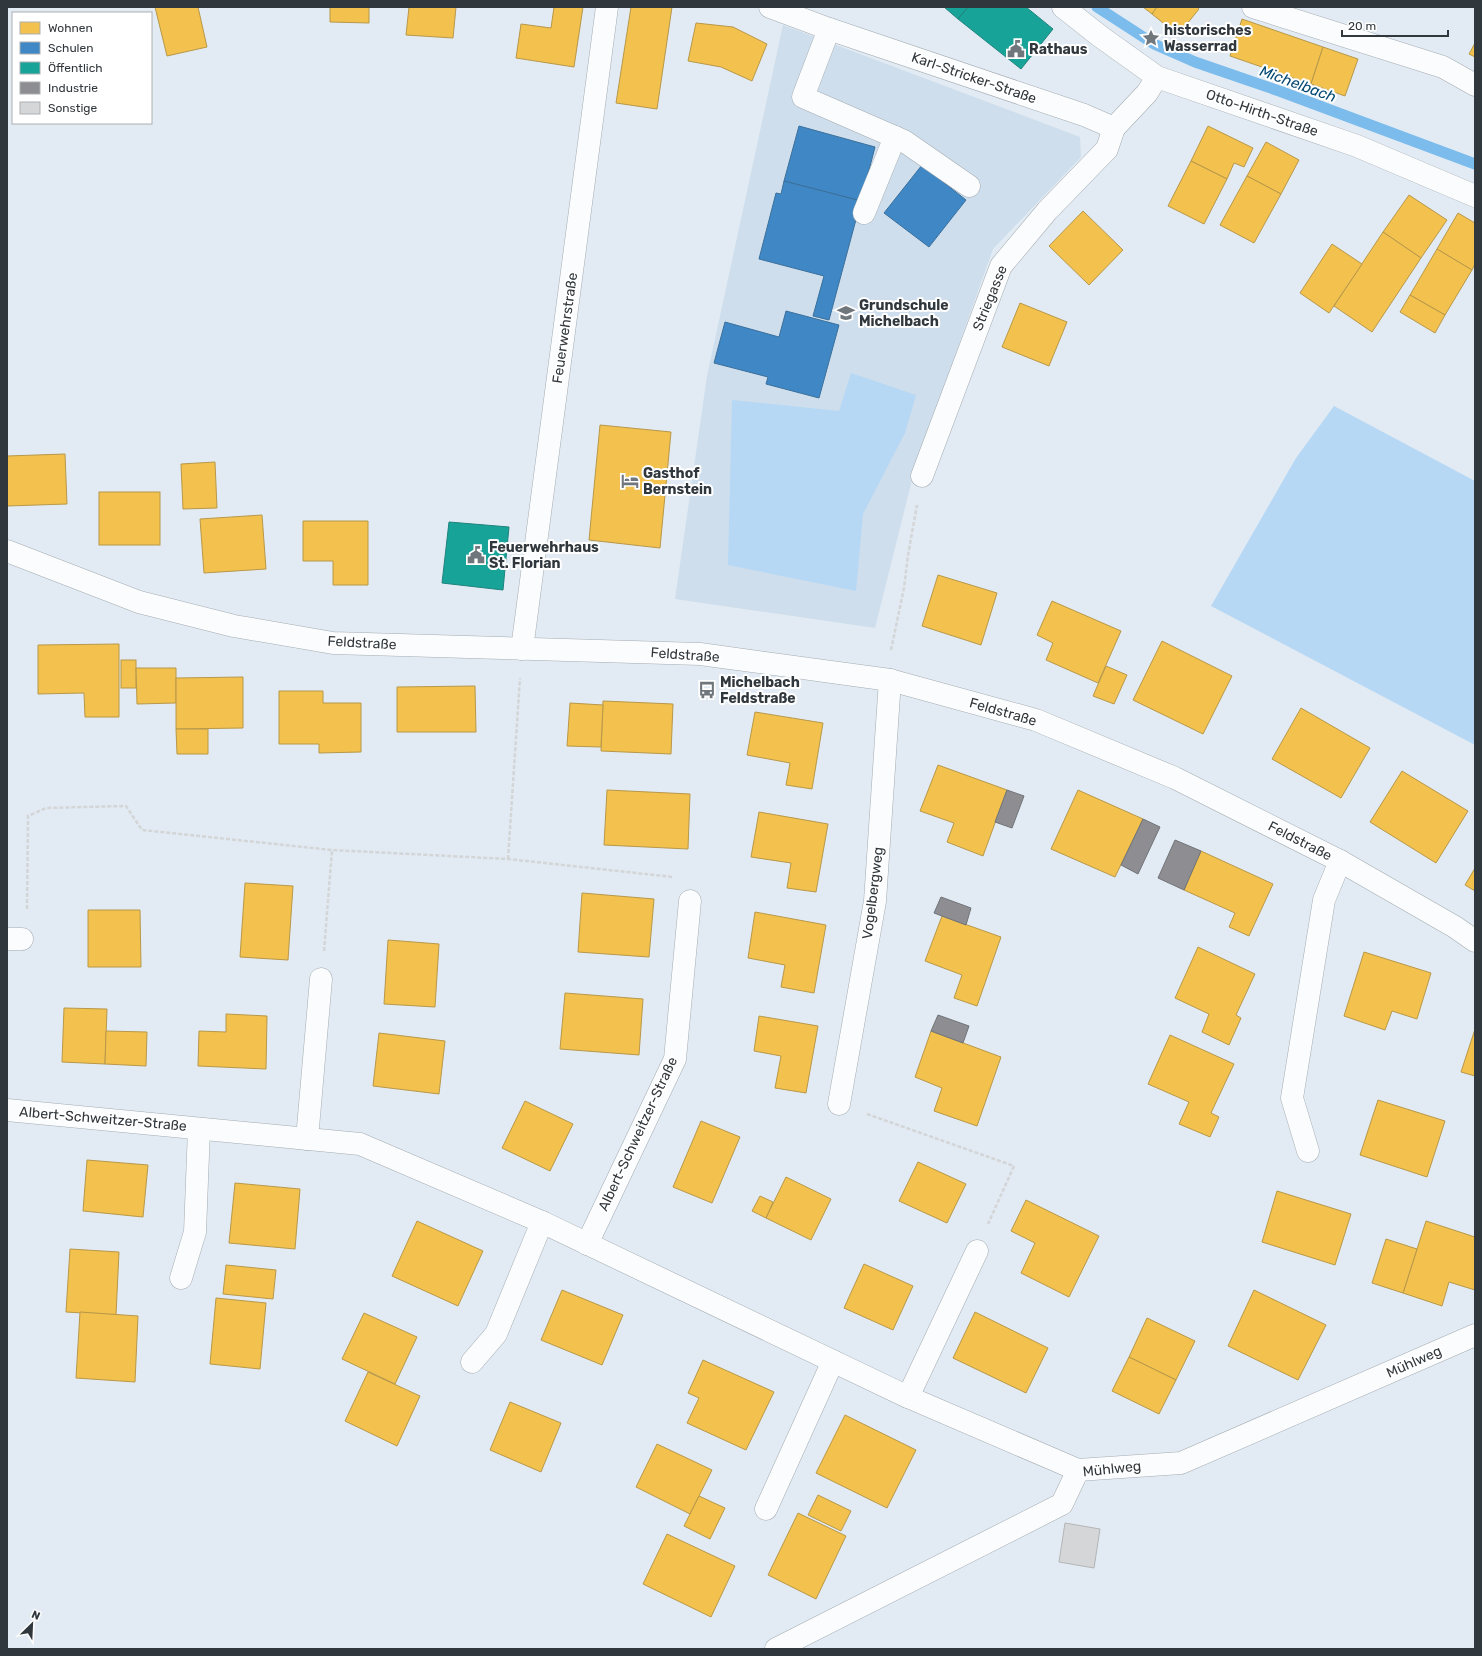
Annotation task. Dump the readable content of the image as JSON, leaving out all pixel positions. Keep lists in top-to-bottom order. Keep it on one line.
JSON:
{"streets":{"street":["Karl-Stricker-Straße","Otto-Hirth-Straße","Striegasse","Feuerwehrstraße","Feldstraße","Vogelbergweg","Albert-Schweitzer-Straße","Mühlweg"]},"crossings":[["Karl-Stricker-Straße","Striegasse"],["Feuerwehrstraße","Feldstraße"],["Feldstraße","Vogelbergweg"],["Albert-Schweitzer-Straße","Mühlweg"]],"water":["Michelbach"],"places":{"place":["historisches Wasserrad"],"public building":["Rathaus","Feuerwehrhaus St. Florian"],"school or university":["Grundschule Michelbach"],"hotel":["Gasthof Bernstein"],"bus stop":["Michelbach Feldstraße"]},"legend":["Wohnen","Schulen","Öffentlich","Industrie","Sonstige"],"scale_bar":"20 m","north":"top right"}
